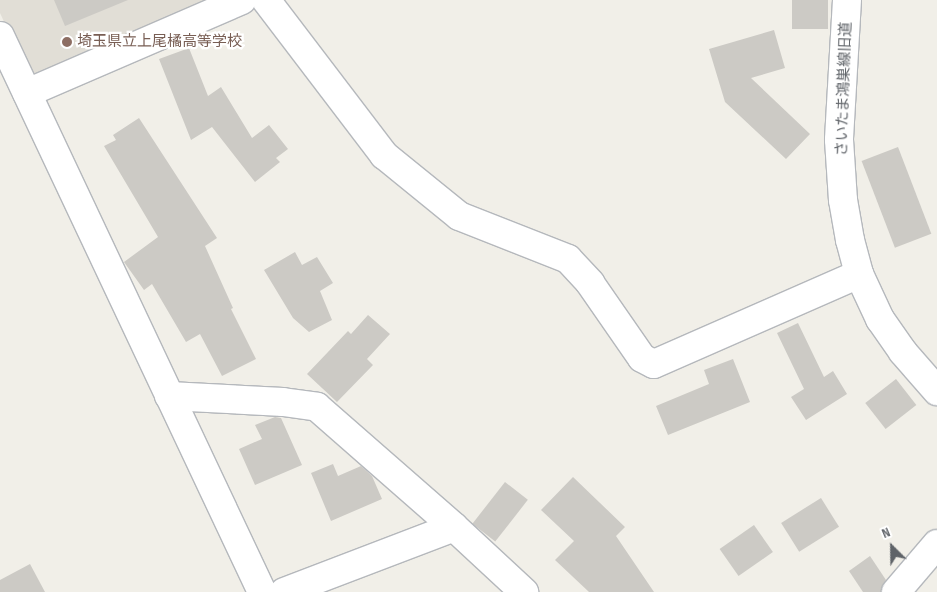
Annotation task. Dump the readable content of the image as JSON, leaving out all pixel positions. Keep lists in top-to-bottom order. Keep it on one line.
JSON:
{"streets":{"street":["さいたま鴻巣線旧道"]},"places":["埼玉県立上尾橘高等学校"],"north":"top left"}
